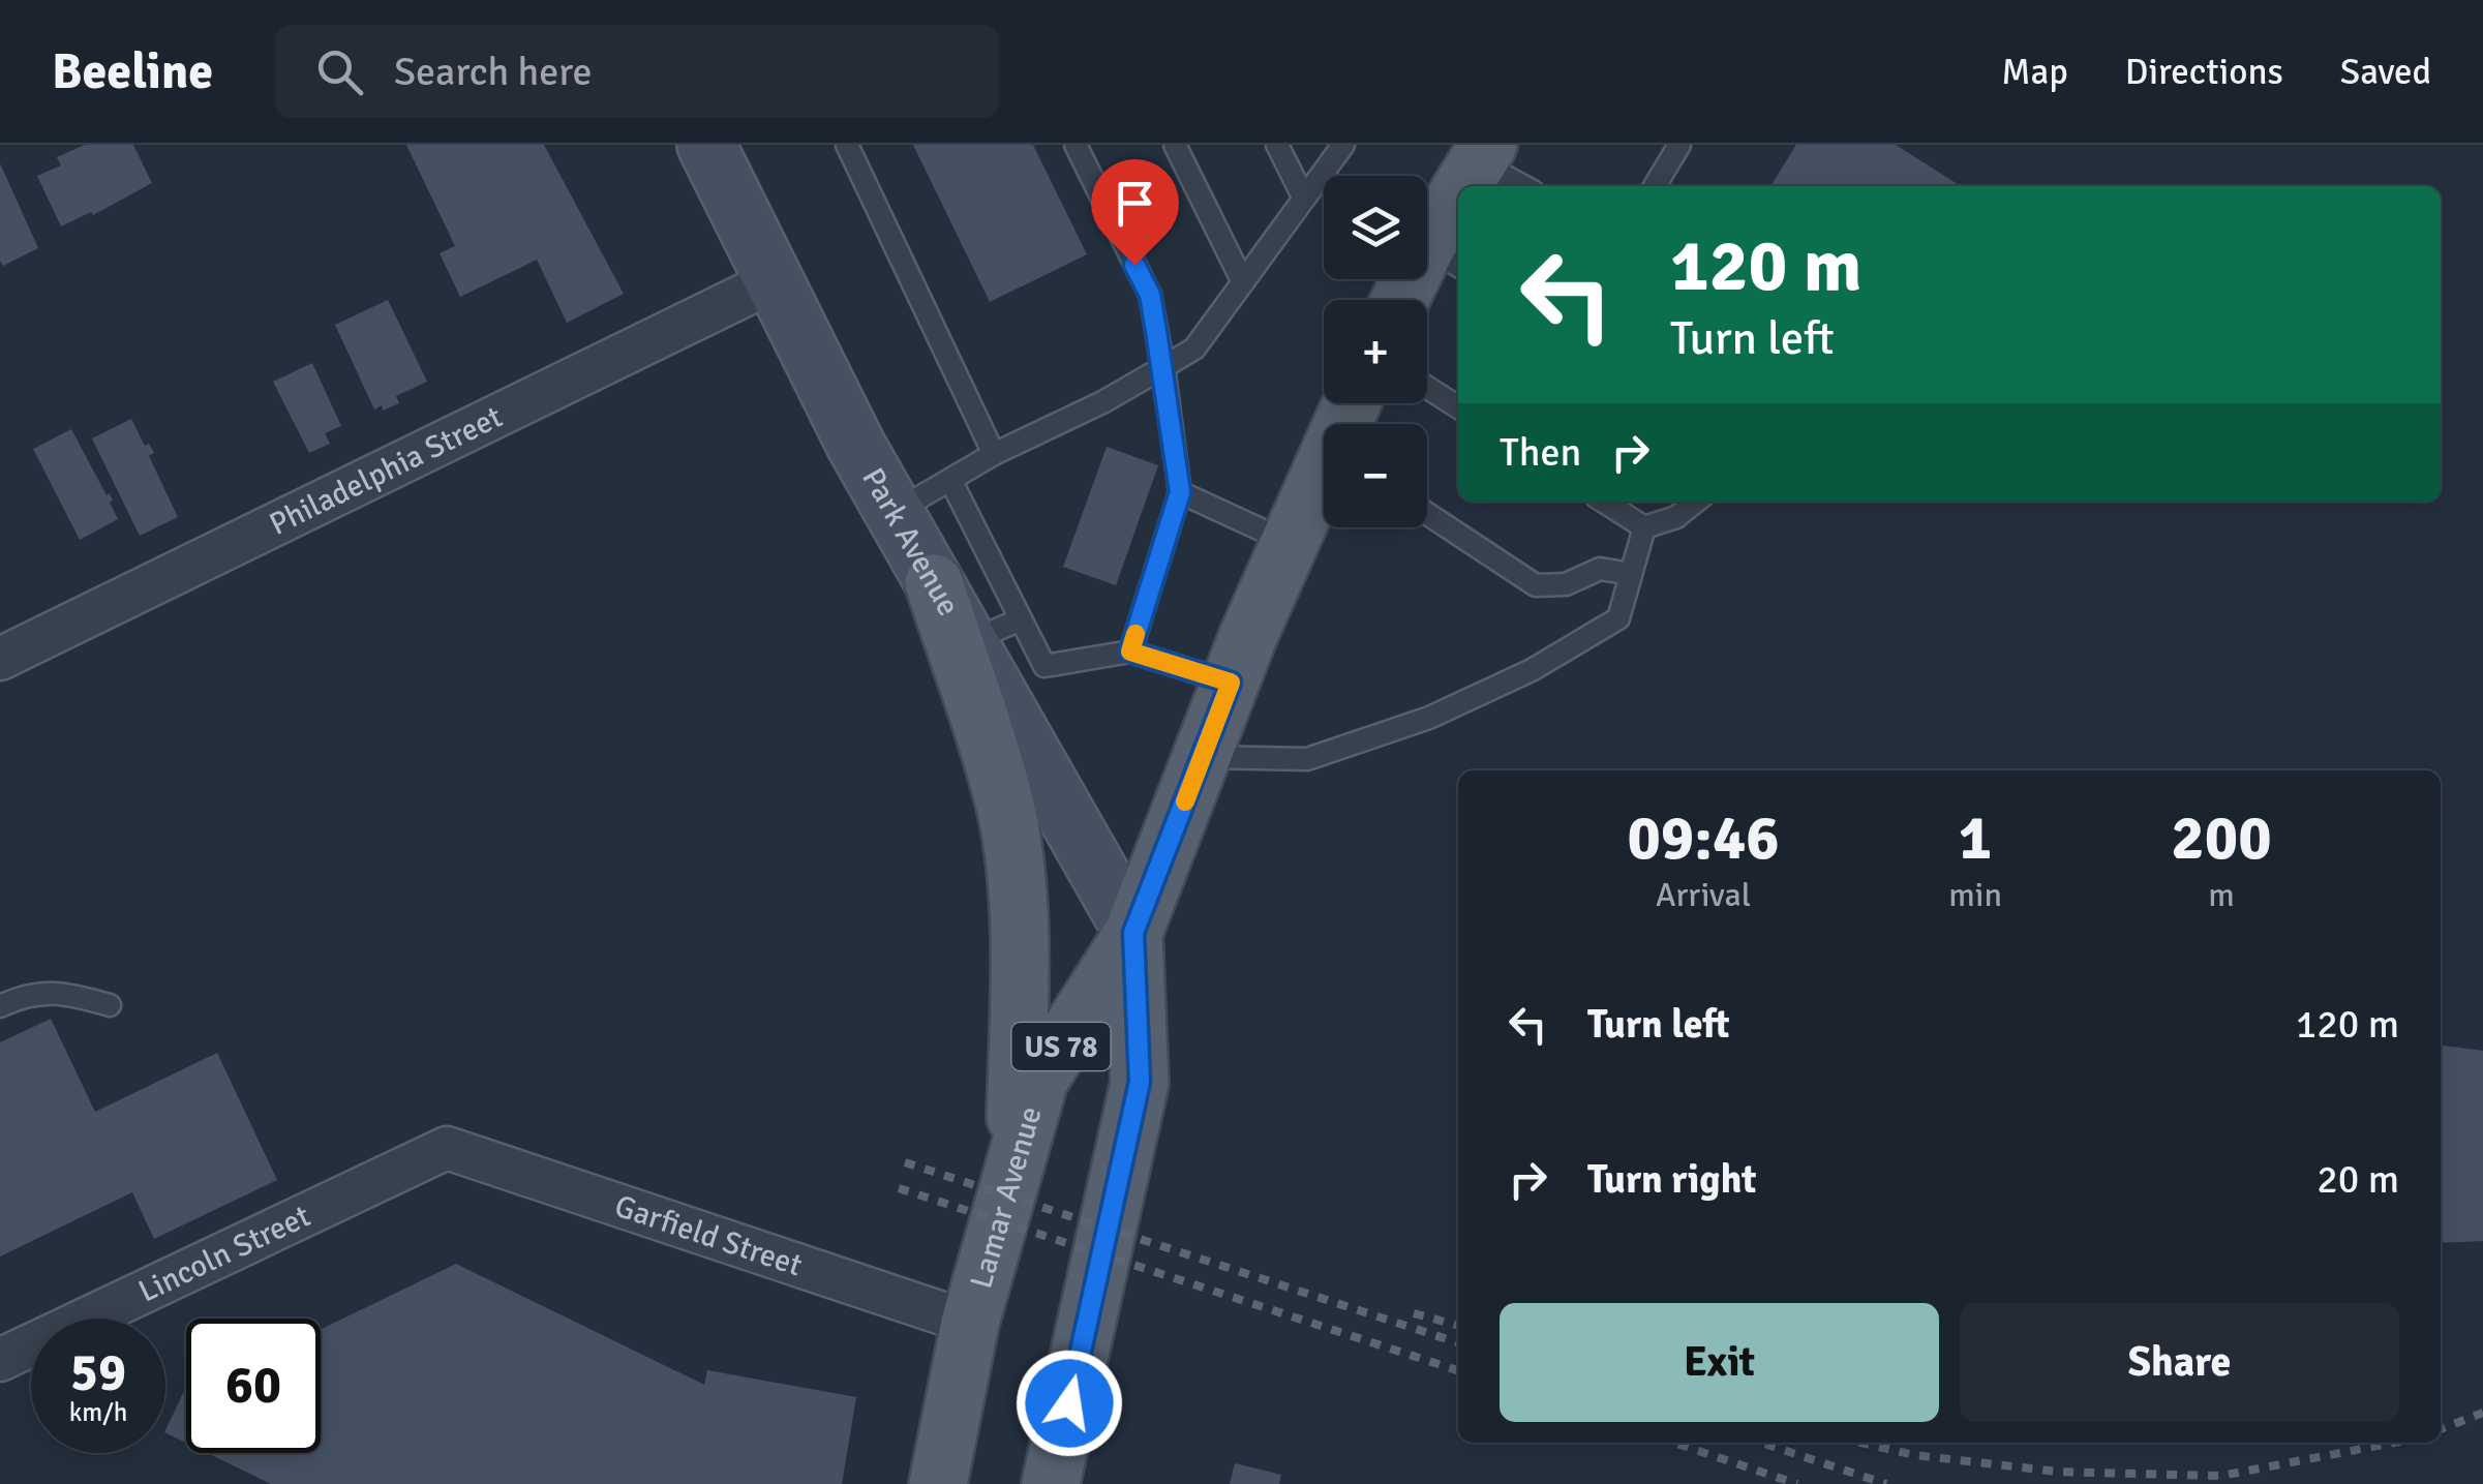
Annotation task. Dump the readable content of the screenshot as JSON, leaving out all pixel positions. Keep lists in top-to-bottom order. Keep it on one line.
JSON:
{"streets":{"main road":["Park Avenue","US 78","Lamar Avenue"],"street":["Philadelphia Street","Garfield Street","Lincoln Street"]},"crossings":[["Philadelphia Street","Park Avenue"],["Park Avenue","Lamar Avenue"],["Lamar Avenue","Garfield Street"],["Garfield Street","Lincoln Street"]],"page":{"header":"Beeline","search":"Search here","nav":["Map","Directions","Saved"],"map_buttons":["+","−"],"turn":["120 m","Turn left"],"then":"Then","eta":["09:46","Arrival","1","min","200","m"],"list":[{"name":"Turn left","value":"120 m"},{"name":"Turn right","value":"20 m"}],"buttons":["Exit","Share"],"speed":"59 km/h","limit":"60"}}
